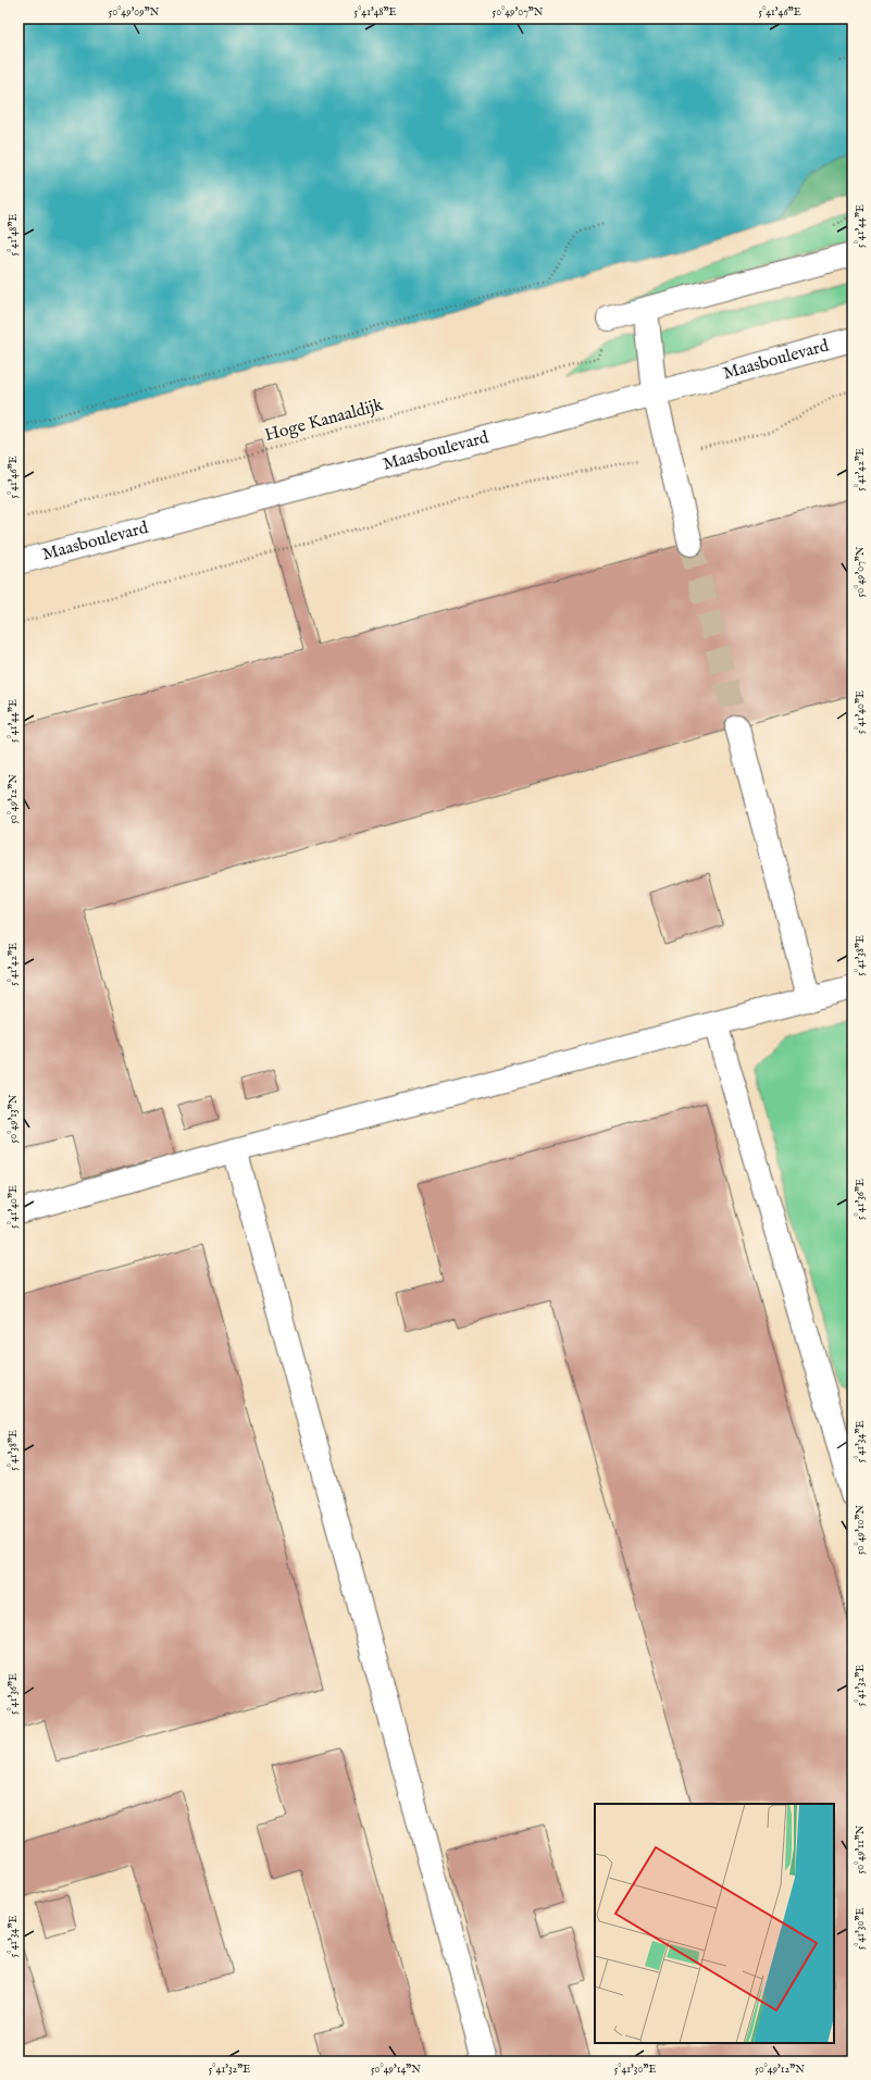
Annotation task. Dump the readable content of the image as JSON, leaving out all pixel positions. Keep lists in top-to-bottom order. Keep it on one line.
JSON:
{"streets":{"street":["Maasboulevard"],"path":["Hoge Kanaaldijk"]},"coordinates":["50°49'09\"N","5°41'48\"E","50°49'07\"N","5°41'46\"E","5°41'44\"E","5°41'42\"E","5°41'40\"E","50°49'12\"N","5°41'38\"E","50°49'13\"N","5°41'36\"E","5°41'34\"E","50°49'10\"N","5°41'32\"E","50°49'11\"N","5°41'30\"E","50°49'14\"N"]}
